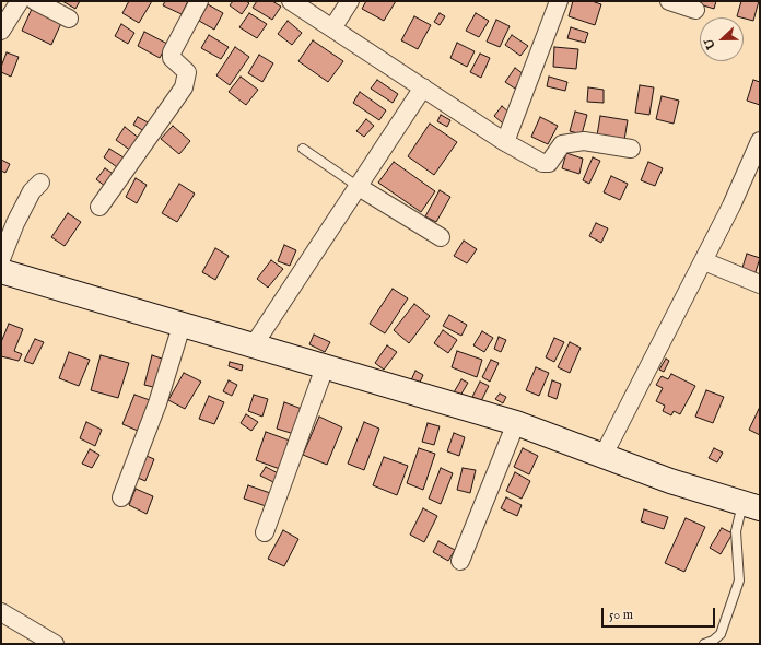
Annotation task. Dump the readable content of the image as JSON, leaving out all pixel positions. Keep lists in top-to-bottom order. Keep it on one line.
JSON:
{"scale_bar":"50 m","north":"left"}
